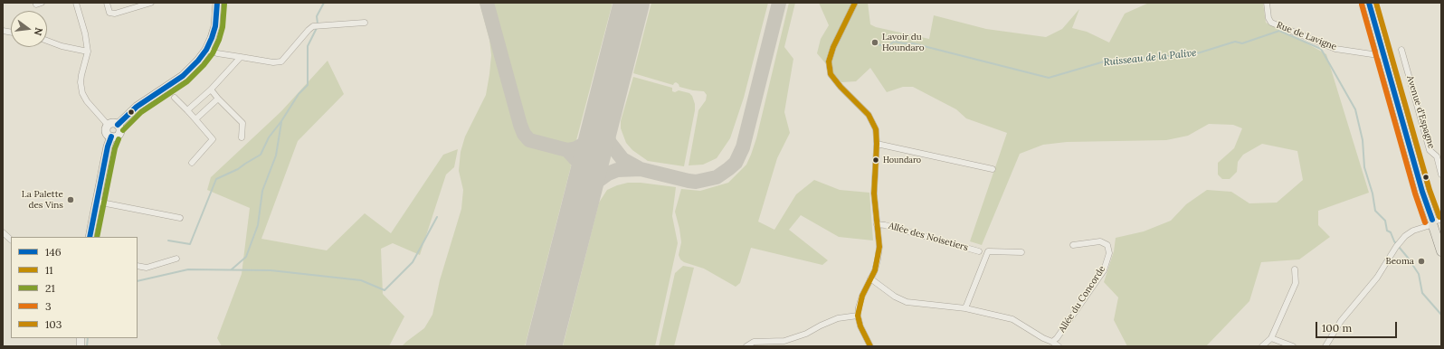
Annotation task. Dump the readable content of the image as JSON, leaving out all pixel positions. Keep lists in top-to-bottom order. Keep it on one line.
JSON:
{"streets":{"main road":["Avenue d'Espagne"],"street":["Rue de Lavigne","Allée des Noisetiers","Allée du Concorde"]},"crossings":[["Rue de Lavigne","Avenue d'Espagne"]],"water":["Ruisseau de la Palive"],"places":["Lavoir du Houndaro","Houndaro","La Palette des Vins","Beoma"],"lines":["transit line 146","transit line 11","transit line 103","transit line 21","transit line 3"],"legend":["146","11","21","3","103"],"scale_bar":"100 m","north":"right"}
